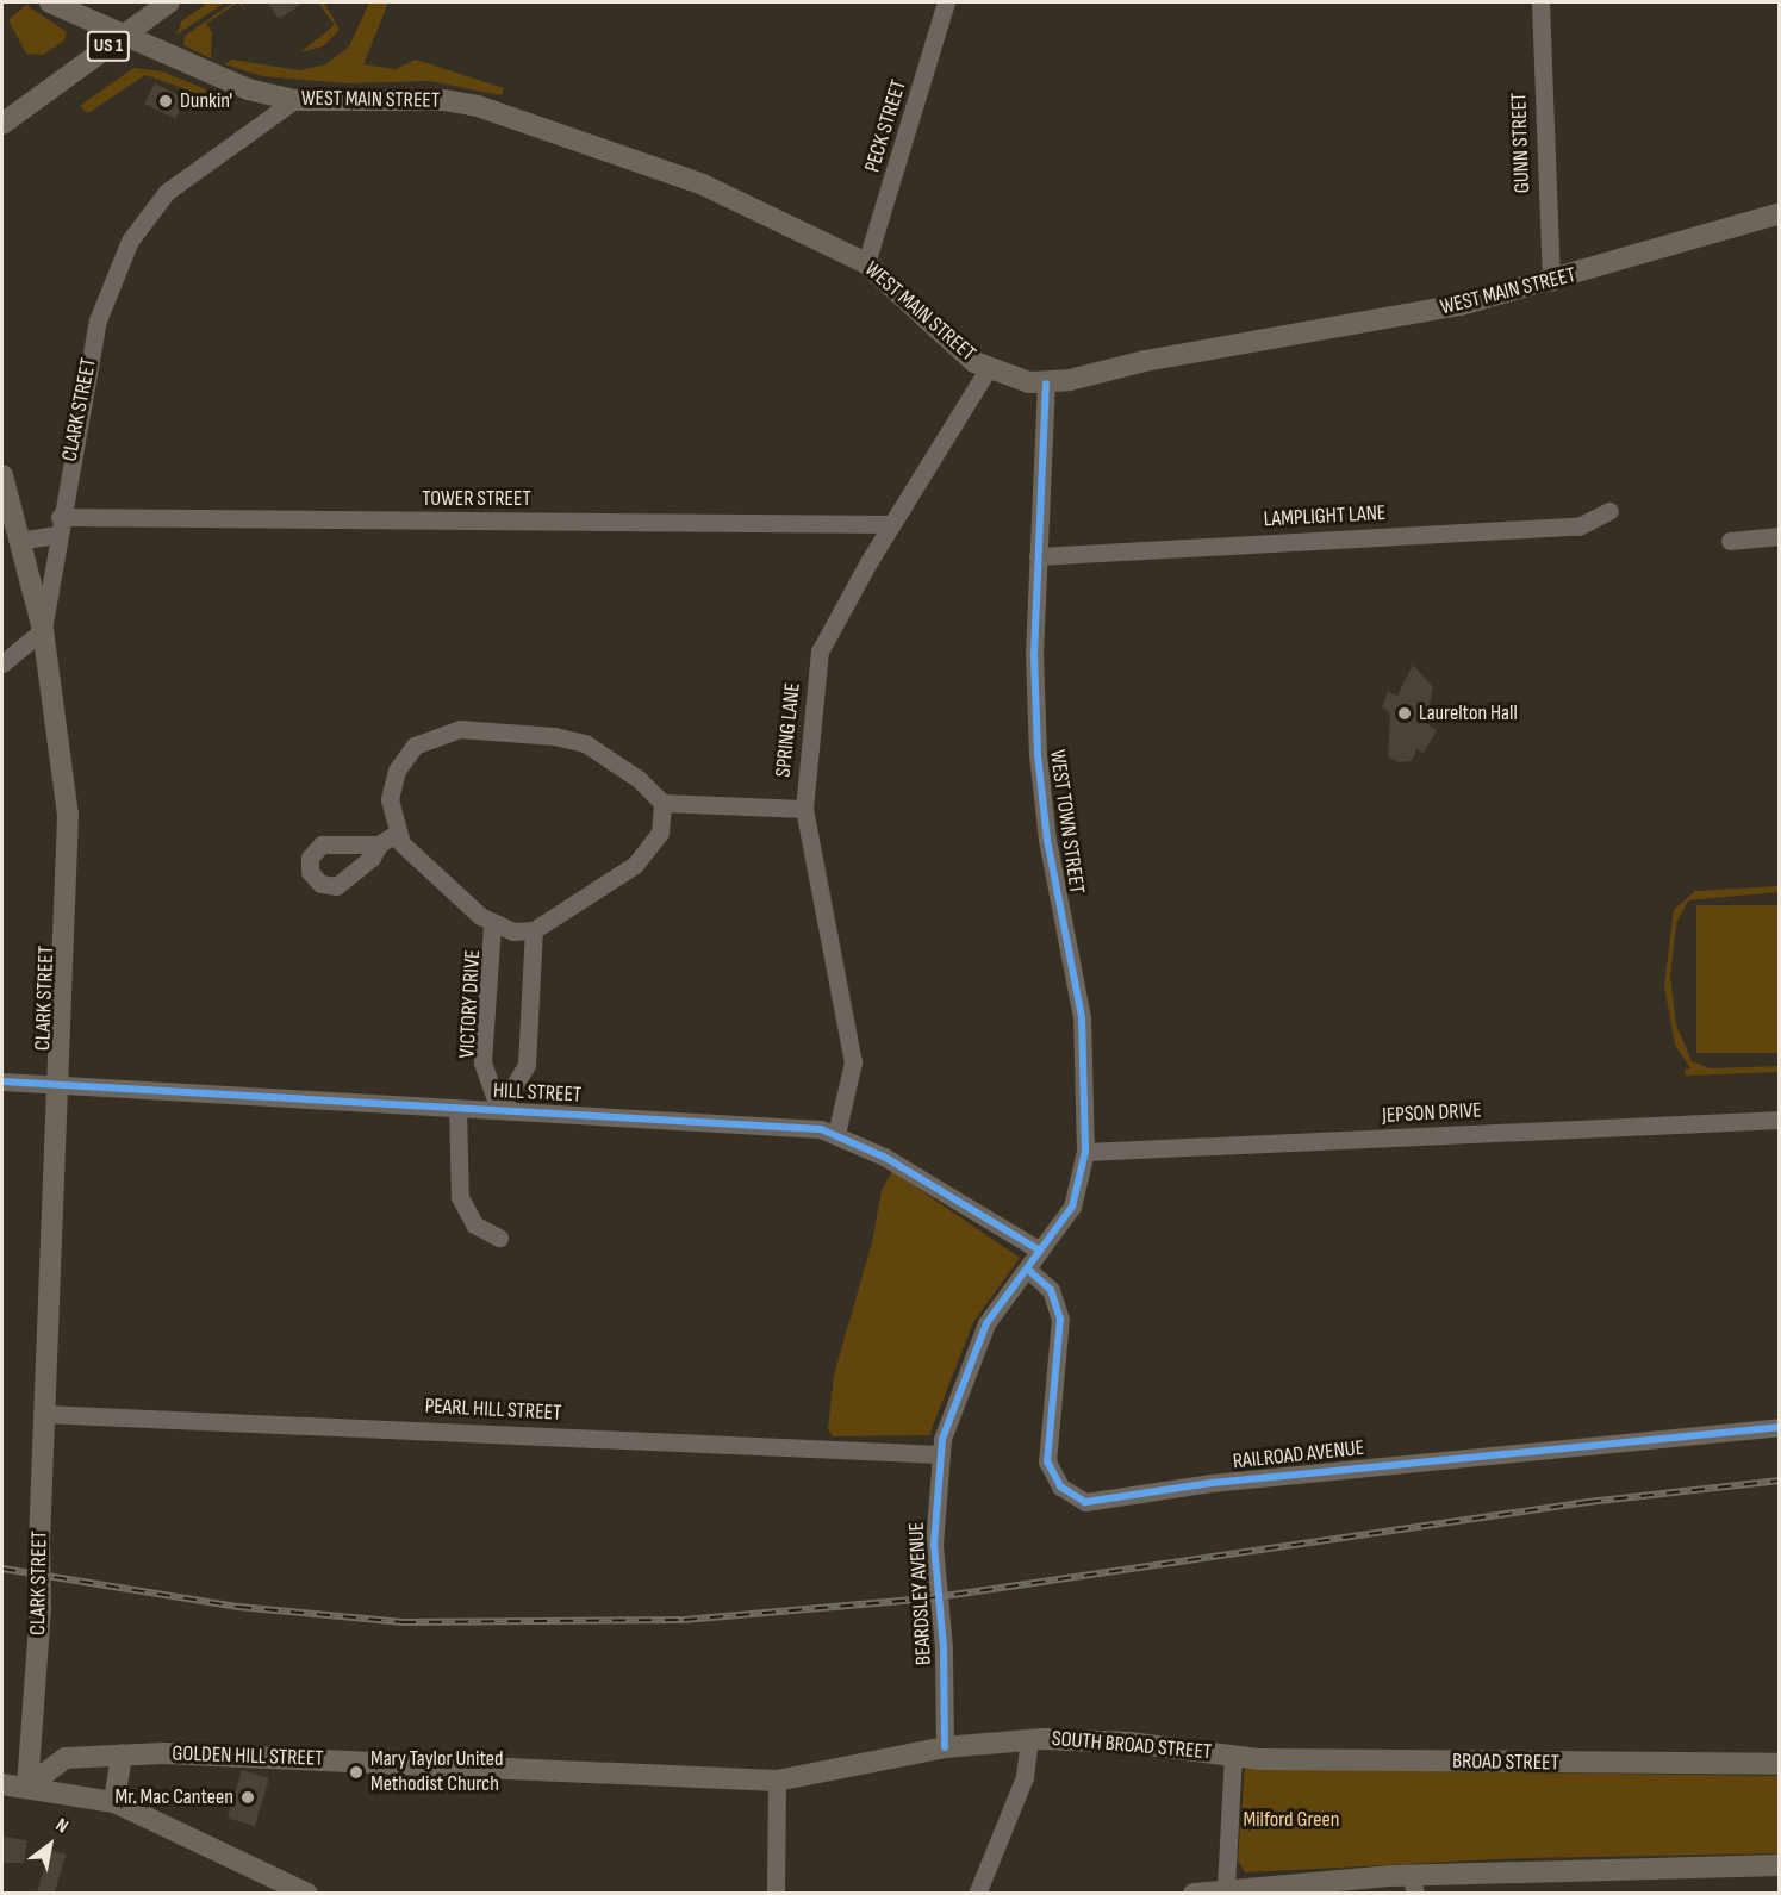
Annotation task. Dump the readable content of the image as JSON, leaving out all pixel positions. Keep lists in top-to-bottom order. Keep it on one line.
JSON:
{"streets":{"main road":["US 1","WEST MAIN STREET","CLARK STREET","SOUTH BROAD STREET","GOLDEN HILL STREET","BROAD STREET"],"street":["PECK STREET","GUNN STREET","TOWER STREET","LAMPLIGHT LANE","SPRING LANE","WEST TOWN STREET","VICTORY DRIVE","HILL STREET","JEPSON DRIVE","PEARL HILL STREET","RAILROAD AVENUE","BEARDSLEY AVENUE"]},"crossings":[["US 1","WEST MAIN STREET"],["WEST MAIN STREET","PECK STREET"],["WEST MAIN STREET","GUNN STREET"],["WEST MAIN STREET","CLARK STREET"],["WEST MAIN STREET","SPRING LANE"],["WEST MAIN STREET","WEST TOWN STREET"],["CLARK STREET","TOWER STREET"],["CLARK STREET","HILL STREET"],["CLARK STREET","PEARL HILL STREET"],["CLARK STREET","GOLDEN HILL STREET"],["TOWER STREET","SPRING LANE"],["LAMPLIGHT LANE","WEST TOWN STREET"],["SPRING LANE","HILL STREET"],["WEST TOWN STREET","HILL STREET"],["WEST TOWN STREET","JEPSON DRIVE"],["WEST TOWN STREET","BEARDSLEY AVENUE"],["VICTORY DRIVE","HILL STREET"],["HILL STREET","BEARDSLEY AVENUE"],["PEARL HILL STREET","BEARDSLEY AVENUE"],["RAILROAD AVENUE","BEARDSLEY AVENUE"],["BEARDSLEY AVENUE","SOUTH BROAD STREET"],["SOUTH BROAD STREET","GOLDEN HILL STREET"],["SOUTH BROAD STREET","BROAD STREET"]],"parks":["Milford Green"],"places":["Dunkin'","Laurelton Hall","Mary Taylor United Methodist Church","Mr. Mac Canteen"],"north":"top right"}
